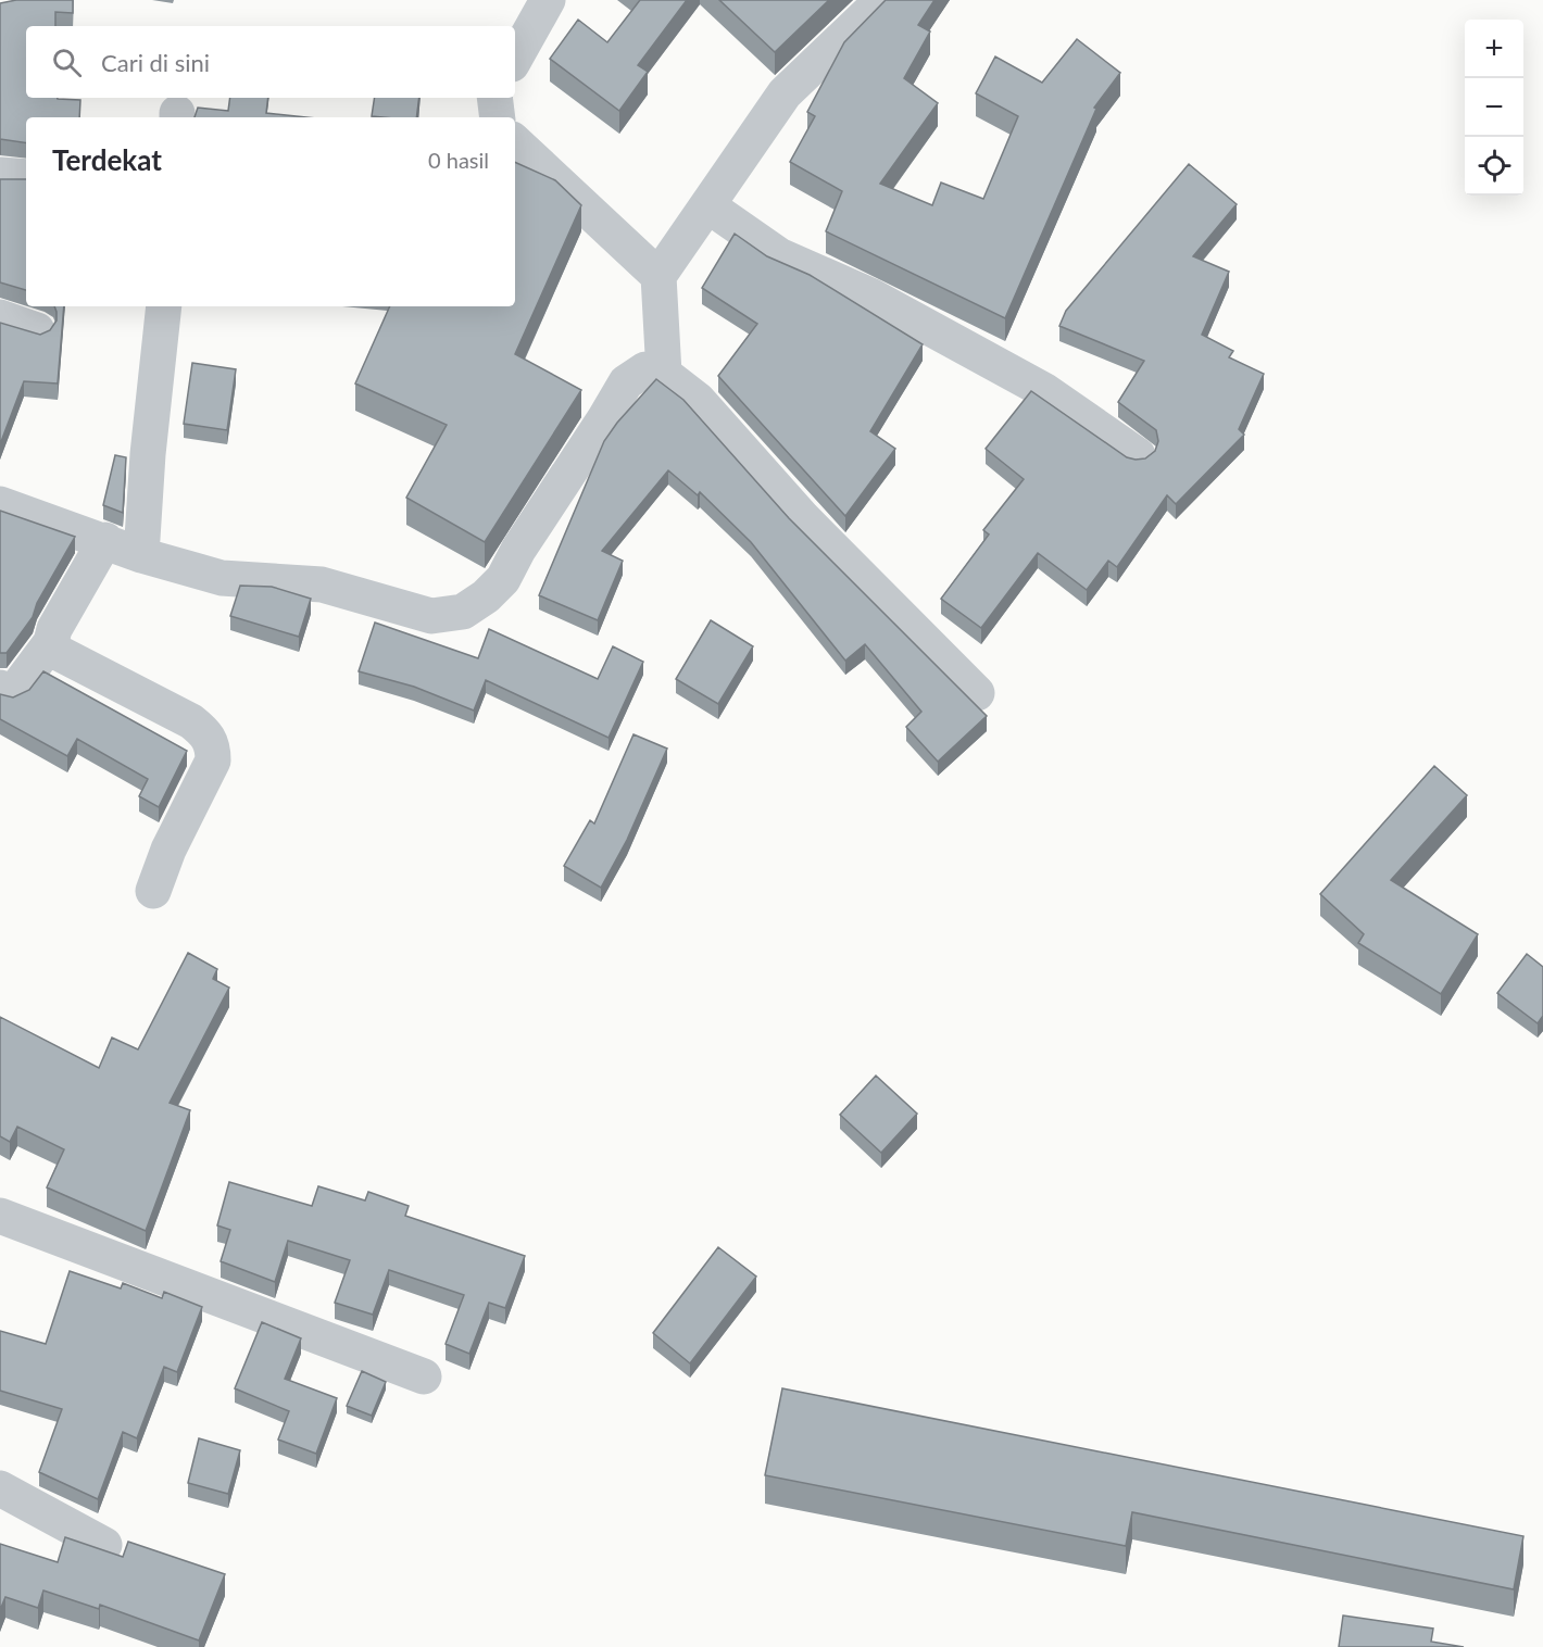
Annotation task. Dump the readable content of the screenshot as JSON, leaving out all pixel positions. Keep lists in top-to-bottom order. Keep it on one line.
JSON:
{"page":{"map_buttons":["+","−"],"search":"Cari di sini","heading":["Terdekat","0 hasil"]}}
